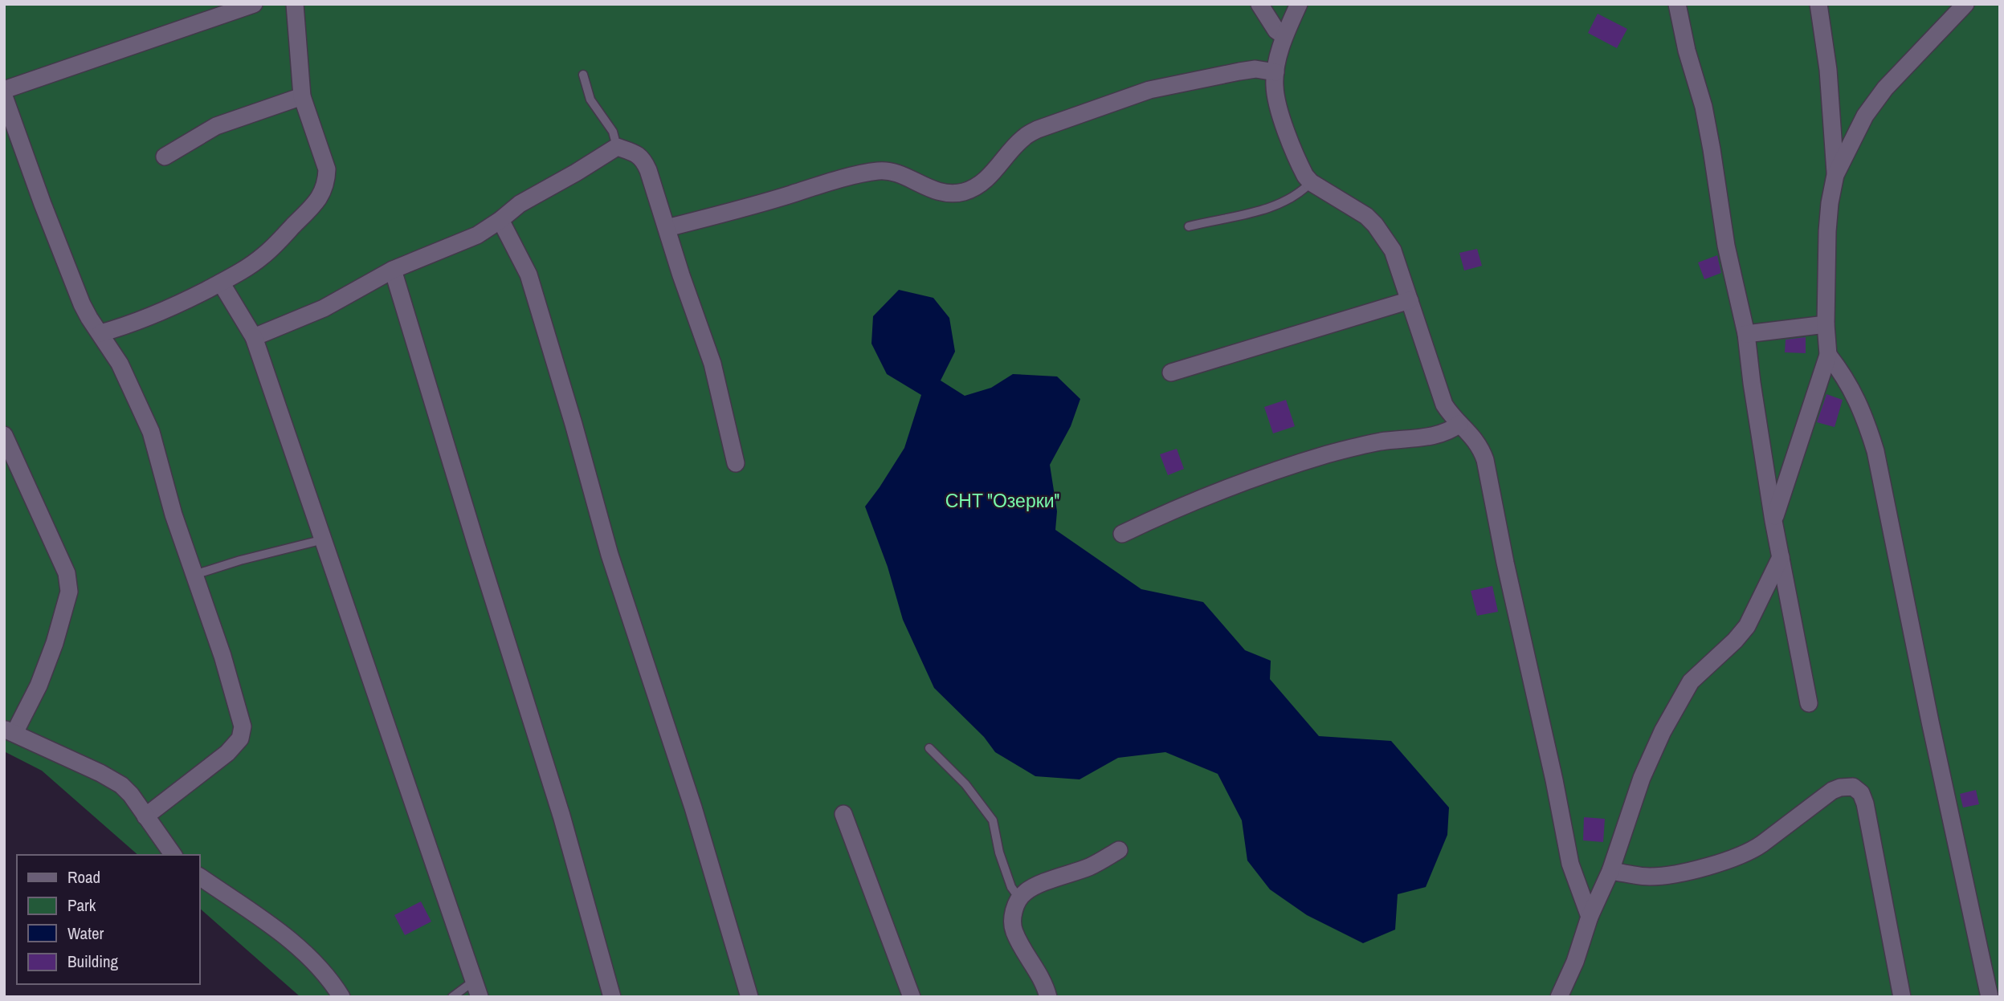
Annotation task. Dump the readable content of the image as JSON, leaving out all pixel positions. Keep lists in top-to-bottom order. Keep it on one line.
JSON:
{"parks":["СНТ \"Озерки\""],"legend":["Road","Park","Water","Building"]}
